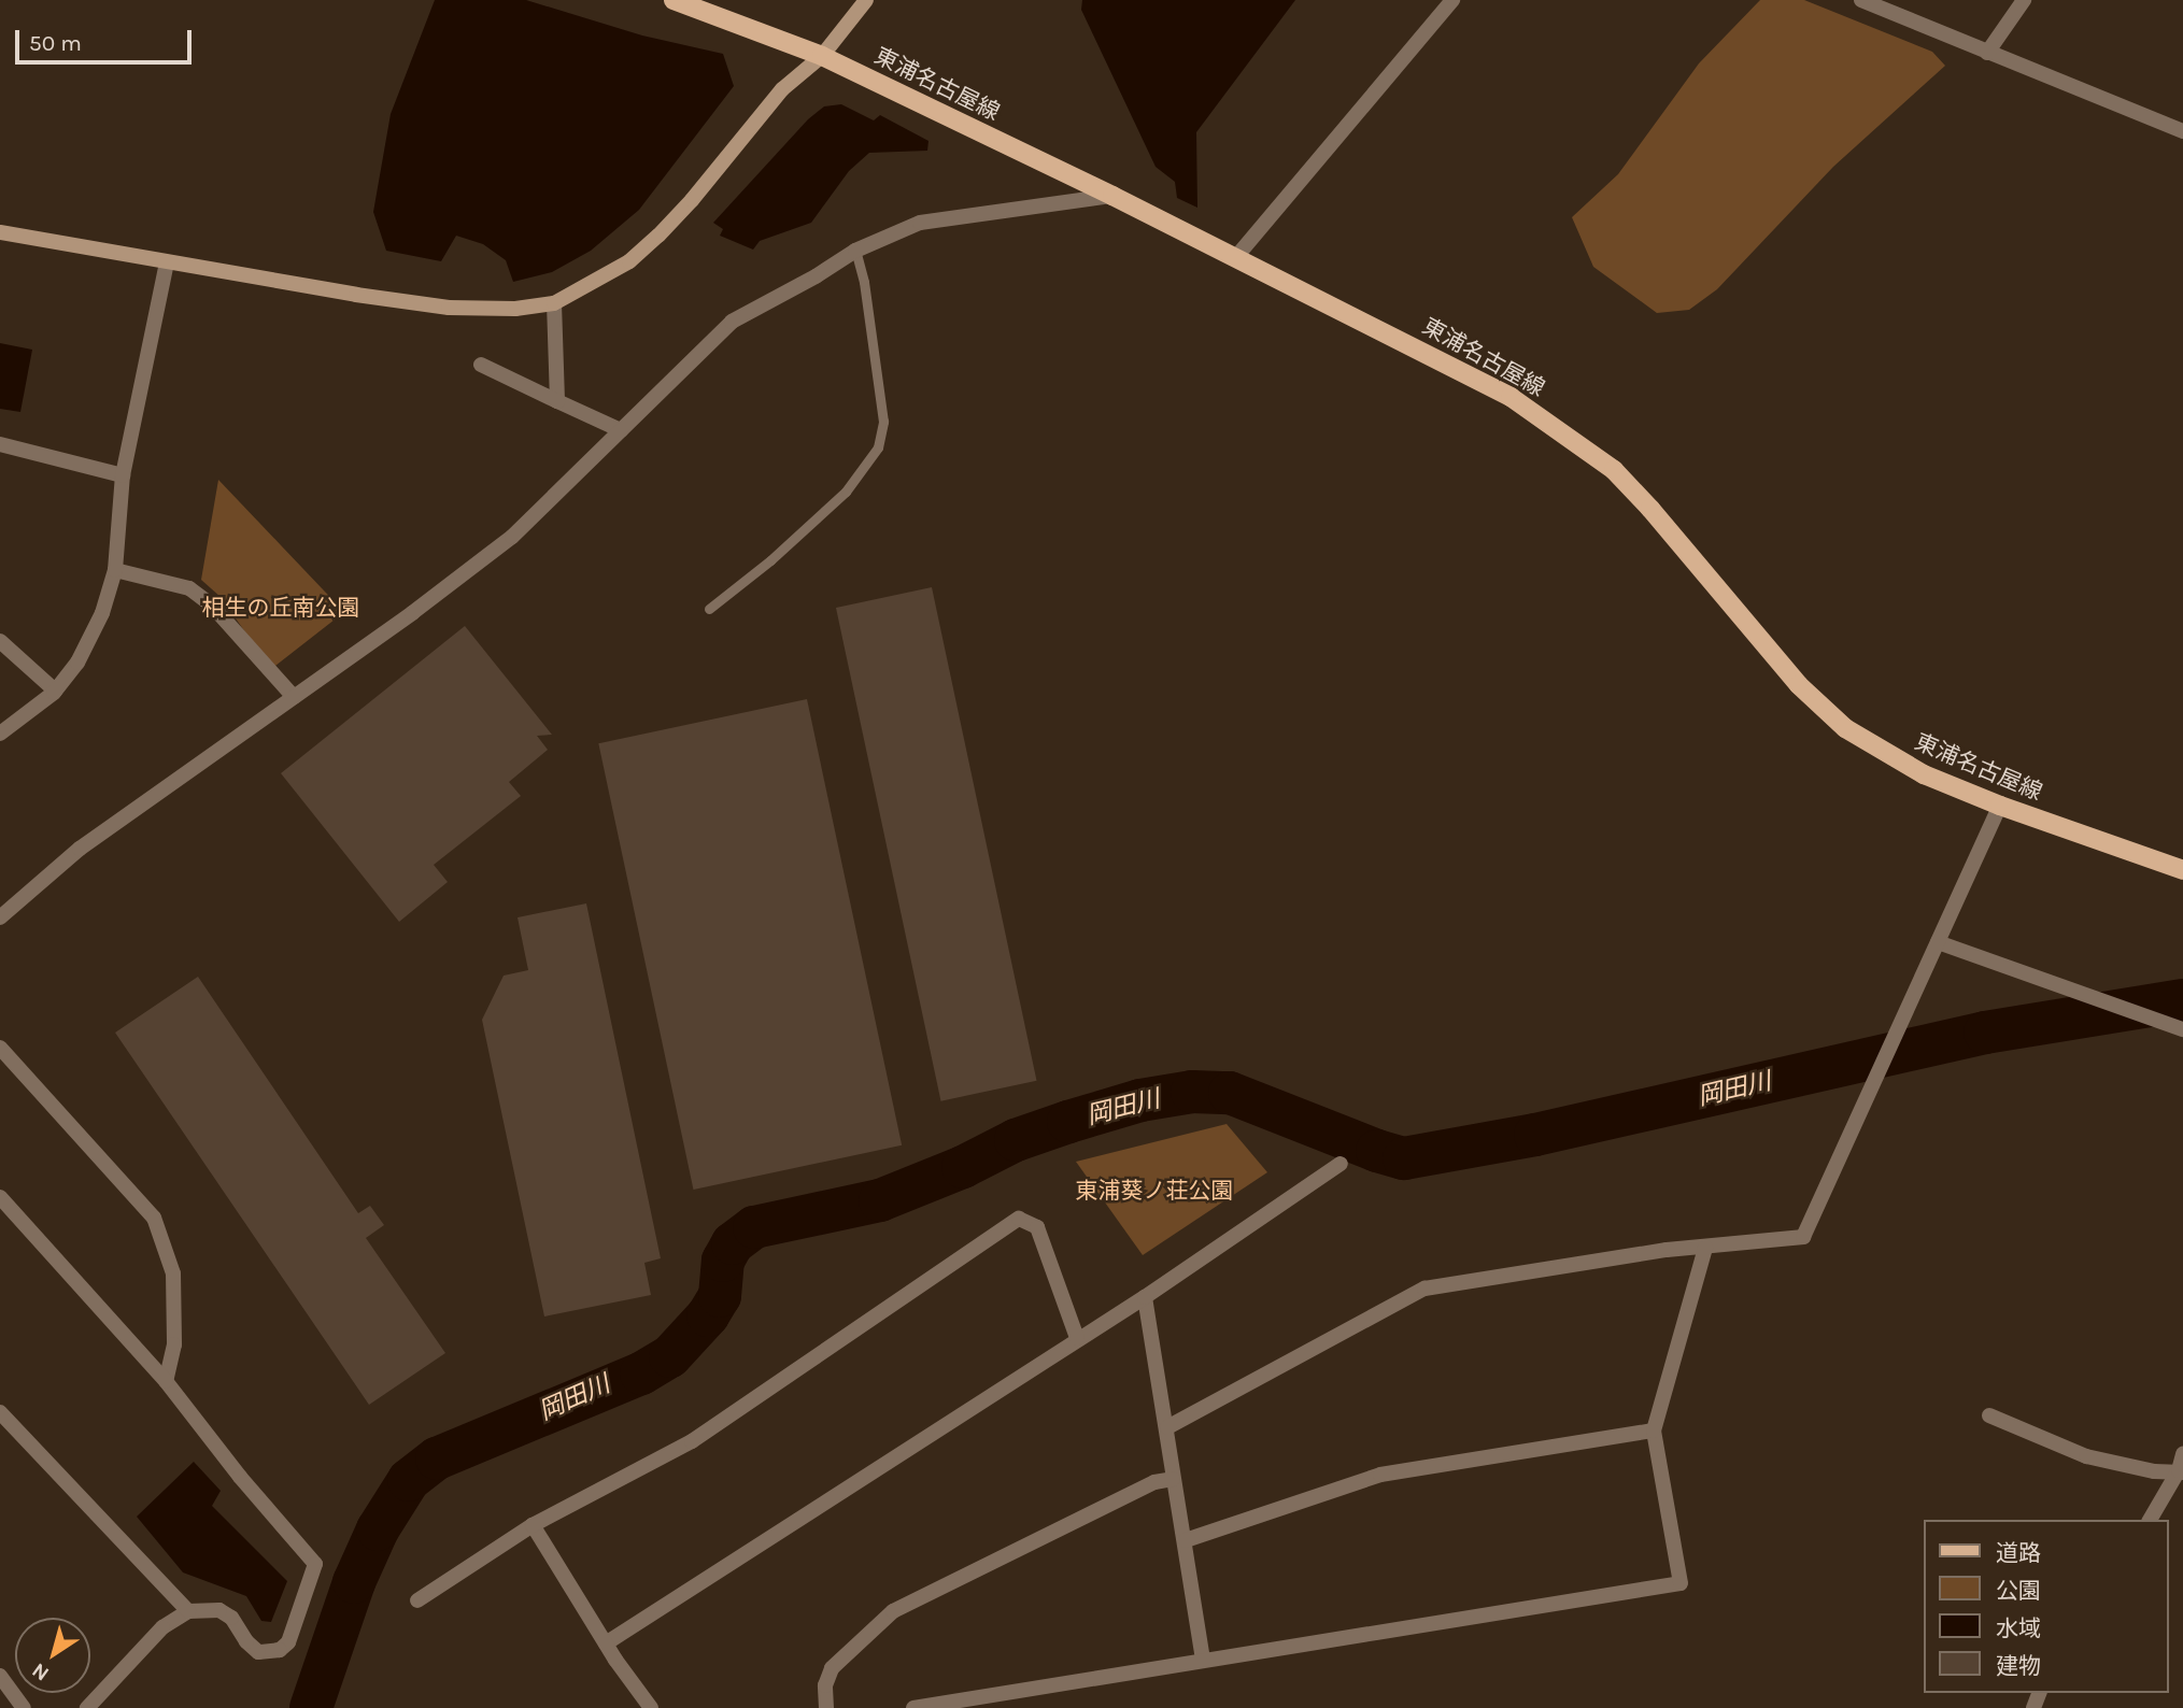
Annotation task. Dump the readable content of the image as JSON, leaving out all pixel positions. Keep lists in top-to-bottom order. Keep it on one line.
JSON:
{"streets":{"main road":["東浦名古屋線"]},"water":["岡田川"],"parks":["相生の丘南公園","東浦葵ノ荘公園"],"legend":["道路","公園","水域","建物"],"scale_bar":"50 m","north":"bottom left"}
